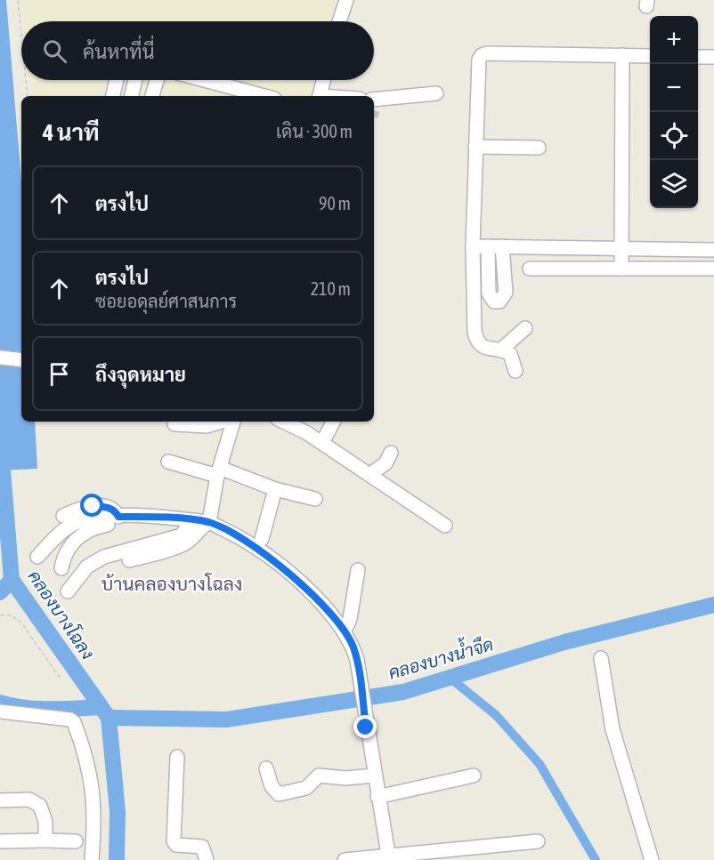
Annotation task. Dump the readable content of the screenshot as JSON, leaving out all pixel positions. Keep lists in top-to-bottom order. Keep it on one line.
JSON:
{"districts":["บ้านคลองบางโฉลง"],"water":["คลองบางโฉลง","คลองบางน้ำจืด"],"page":{"map_buttons":["+","−"],"search":"ค้นหาที่นี่","heading":["4 นาที","เดิน · 300 m"],"list":[["ตรงไป","90 m"],["ตรงไป","ซอยอดุลย์ศาสนการ","210 m"],"ถึงจุดหมาย"]}}
